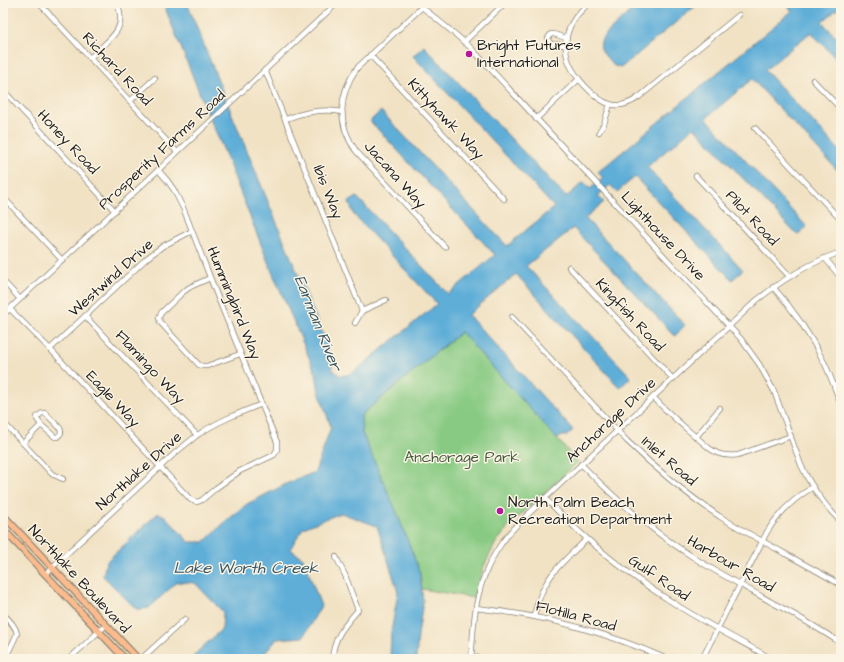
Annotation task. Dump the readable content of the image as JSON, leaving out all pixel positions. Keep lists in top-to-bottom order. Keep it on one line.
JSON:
{"streets":{"main road":["Northlake Boulevard"],"street":["Richard Road","Kittyhawk Way","Honey Road","Prosperity Farms Road","Jacana Way","Ibis Way","Pilot Road","Lighthouse Drive","Westwind Drive","Hummingbird Way","Kingfish Road","Flamingo Way","Eagle Way","Anchorage Drive","Inlet Road","Northlake Drive","Harbour Road","Gulf Road","Flotilla Road"]},"crossings":[["Richard Road","Prosperity Farms Road"],["Honey Road","Prosperity Farms Road"],["Prosperity Farms Road","Ibis Way"],["Prosperity Farms Road","Hummingbird Way"],["Prosperity Farms Road","Eagle Way"],["Pilot Road","Anchorage Drive"],["Lighthouse Drive","Anchorage Drive"],["Westwind Drive","Hummingbird Way"],["Westwind Drive","Flamingo Way"],["Westwind Drive","Eagle Way"],["Hummingbird Way","Eagle Way"],["Hummingbird Way","Northlake Drive"],["Kingfish Road","Anchorage Drive"],["Flamingo Way","Northlake Drive"],["Eagle Way","Northlake Drive"],["Anchorage Drive","Inlet Road"],["Anchorage Drive","Harbour Road"],["Anchorage Drive","Gulf Road"],["Anchorage Drive","Flotilla Road"],["Northlake Drive","Northlake Boulevard"]],"water":["Earman River","Lake Worth Creek"],"parks":["Anchorage Park"],"places":["Bright Futures International","North Palm Beach Recreation Department"]}
